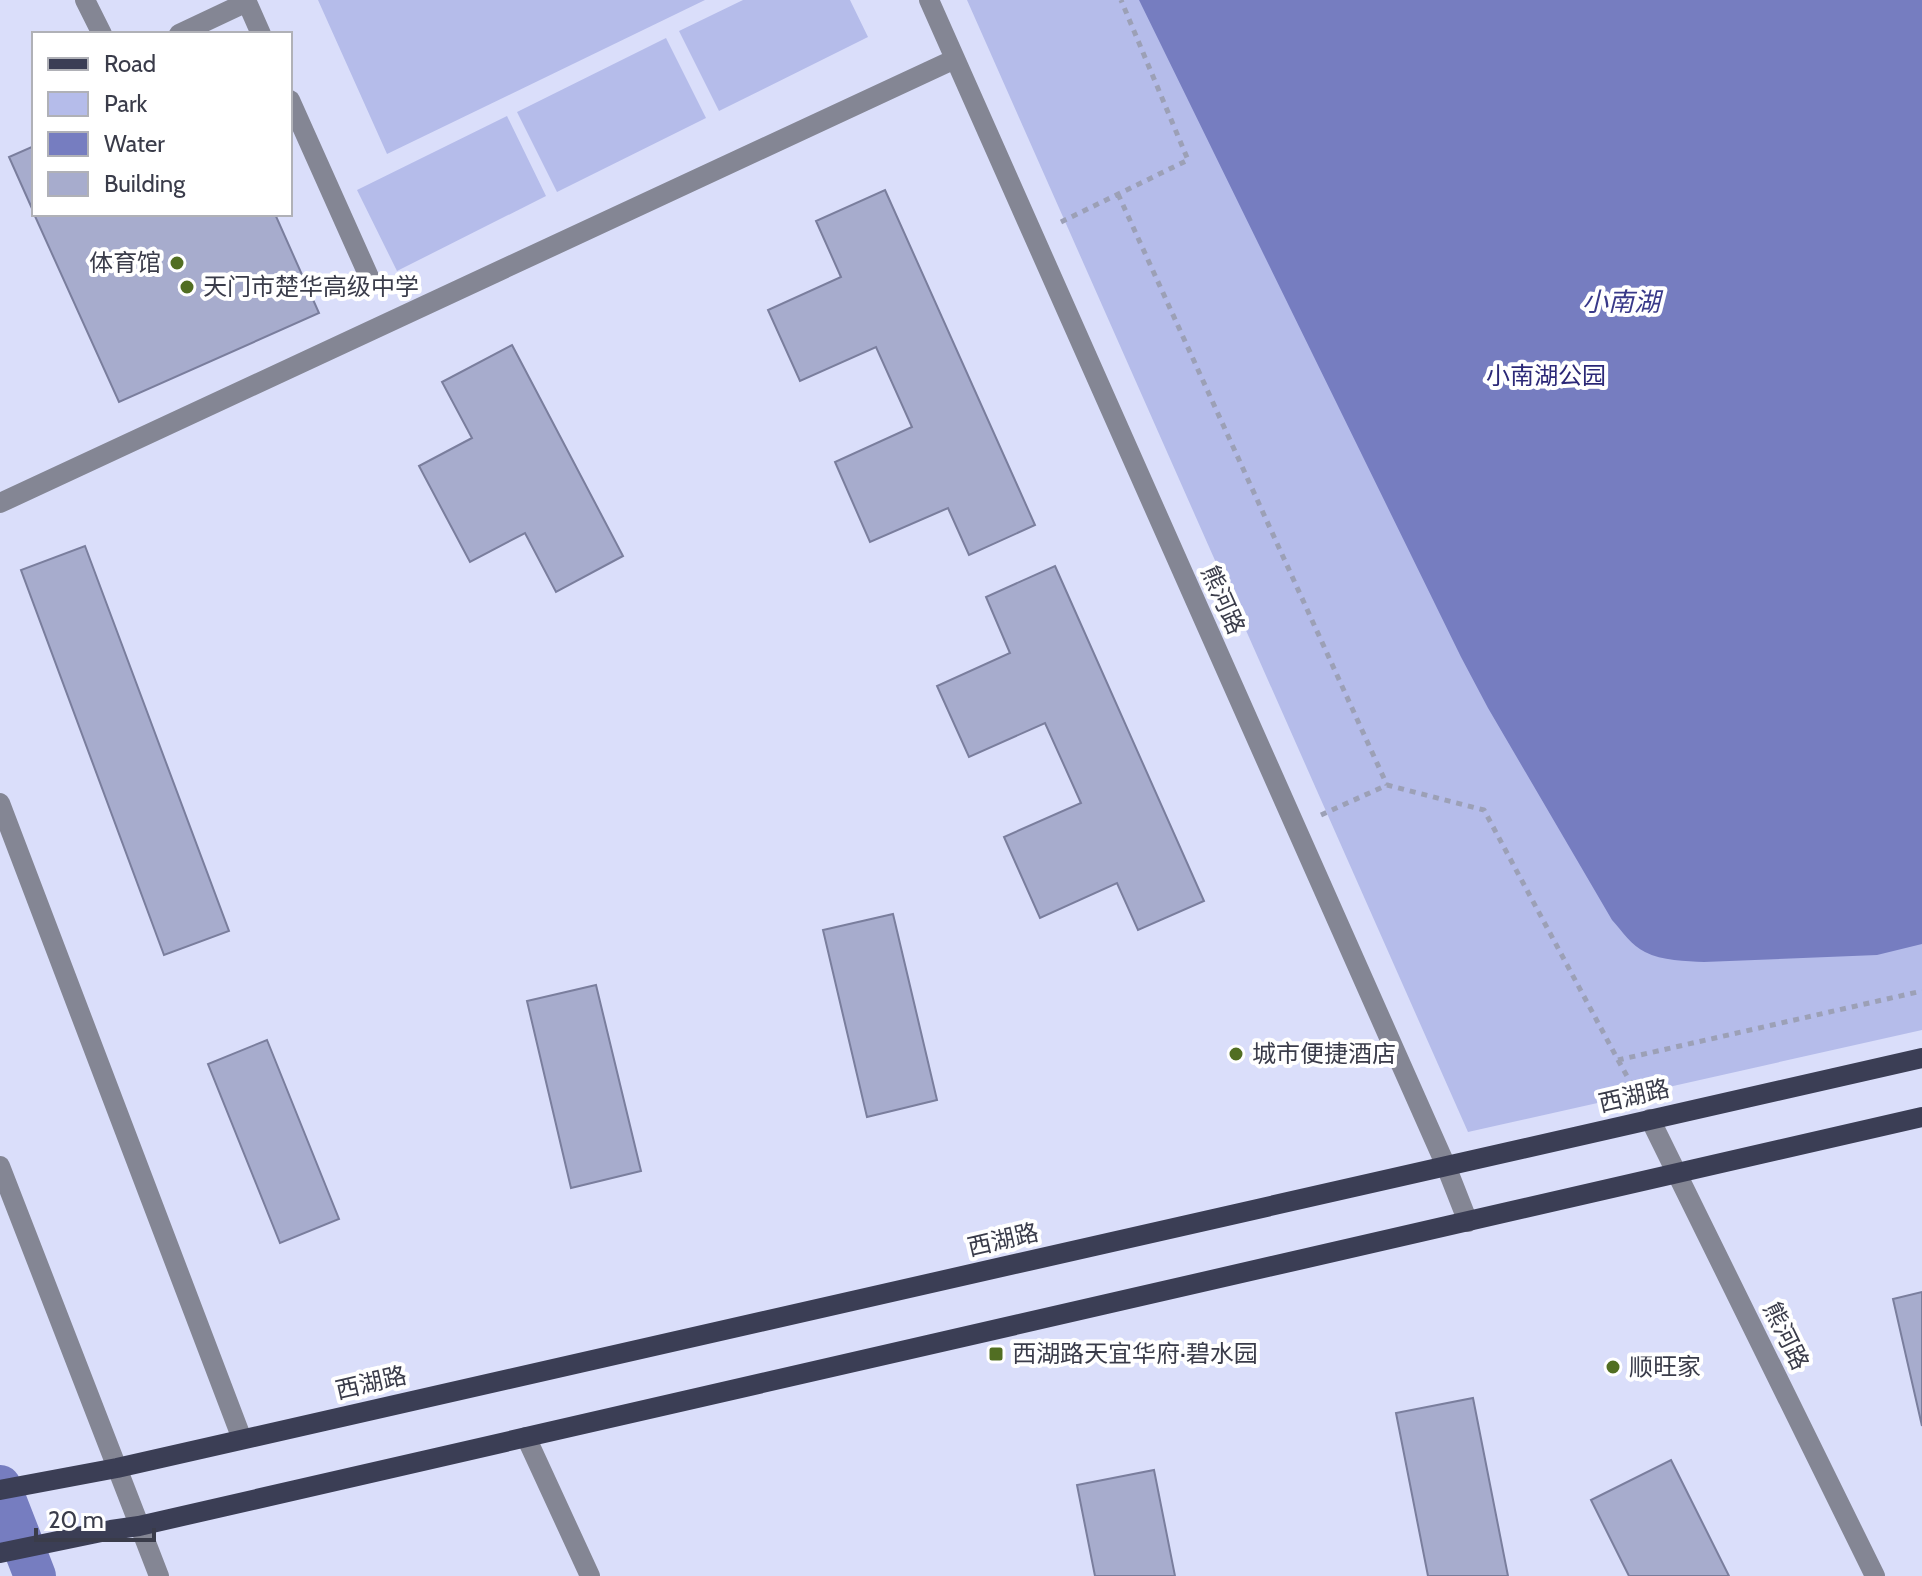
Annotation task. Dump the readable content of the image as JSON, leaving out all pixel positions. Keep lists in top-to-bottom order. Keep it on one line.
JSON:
{"streets":{"main road":["西湖路"],"street":["熊河路"]},"crossings":[["熊河路","西湖路"]],"water":["小南湖"],"parks":["小南湖公园"],"places":{"other":["体育馆","天门市楚华高级中学","城市便捷酒店","顺旺家"],"transit":["西湖路天宜华府·碧水园"]},"legend":["Road","Park","Water","Building"],"scale_bar":"20 m"}
